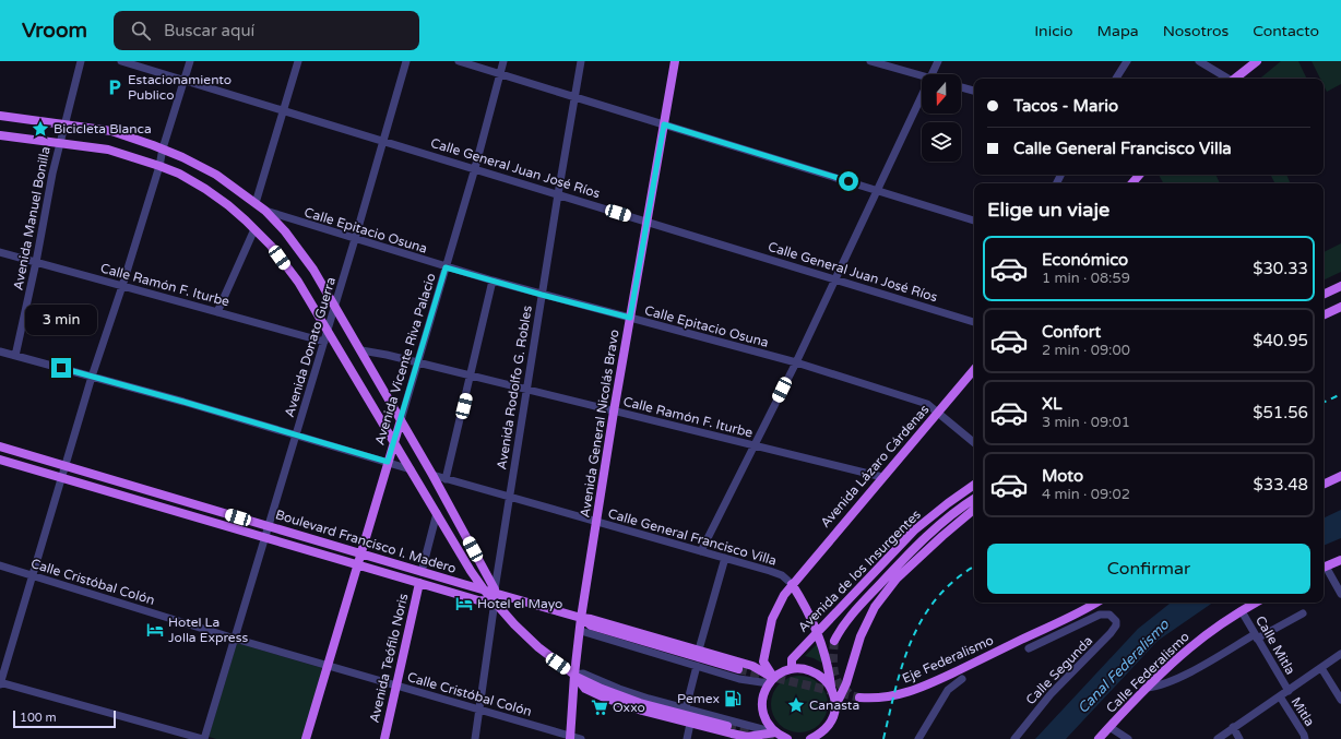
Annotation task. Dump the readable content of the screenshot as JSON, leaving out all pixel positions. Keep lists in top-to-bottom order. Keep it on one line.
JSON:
{"streets":{"main road":["Avenida Vicente Riva Palacio","Avenida General Nicolás Bravo","Avenida Lázaro Cárdenas","Boulevard Francisco I. Madero","Avenida de los Insurgentes","Avenida Teófilo Noris","Eje Federalismo","Calle Federalismo"],"street":["Calle General Juan José Ríos","Avenida Manuel Bonilla","Calle Epitacio Osuna","Calle Ramón F. Iturbe","Avenida Donato Guerra","Avenida Rodolfo G. Robles","Calle General Francisco Villa","Calle Cristóbal Colón","Calle Mitla","Calle Segunda","Mitla"]},"crossings":[["Calle General Juan José Ríos","Avenida Donato Guerra"],["Calle General Juan José Ríos","Avenida Vicente Riva Palacio"],["Calle General Juan José Ríos","Avenida Rodolfo G. Robles"],["Calle General Juan José Ríos","Avenida General Nicolás Bravo"],["Avenida Manuel Bonilla","Calle Ramón F. Iturbe"],["Calle Epitacio Osuna","Avenida Donato Guerra"],["Calle Epitacio Osuna","Avenida Vicente Riva Palacio"],["Calle Epitacio Osuna","Avenida Rodolfo G. Robles"],["Calle Epitacio Osuna","Avenida General Nicolás Bravo"],["Calle Epitacio Osuna","Avenida Lázaro Cárdenas"],["Calle Ramón F. Iturbe","Avenida Donato Guerra"],["Calle Ramón F. Iturbe","Avenida Vicente Riva Palacio"],["Calle Ramón F. Iturbe","Avenida Rodolfo G. Robles"],["Calle Ramón F. Iturbe","Avenida General Nicolás Bravo"],["Calle Ramón F. Iturbe","Avenida Lázaro Cárdenas"],["Avenida Donato Guerra","Boulevard Francisco I. Madero"],["Avenida Donato Guerra","Calle Cristóbal Colón"],["Avenida Vicente Riva Palacio","Boulevard Francisco I. Madero"],["Avenida Vicente Riva Palacio","Calle Cristóbal Colón"],["Avenida Rodolfo G. Robles","Calle General Francisco Villa"],["Avenida Rodolfo G. Robles","Boulevard Francisco I. Madero"],["Avenida Rodolfo G. Robles","Calle Cristóbal Colón"],["Avenida General Nicolás Bravo","Calle General Francisco Villa"],["Avenida General Nicolás Bravo","Boulevard Francisco I. Madero"],["Avenida General Nicolás Bravo","Calle Cristóbal Colón"],["Avenida Lázaro Cárdenas","Calle General Francisco Villa"],["Avenida Lázaro Cárdenas","Boulevard Francisco I. Madero"],["Boulevard Francisco I. Madero","Avenida Teófilo Noris"],["Calle Cristóbal Colón","Avenida Teófilo Noris"],["Calle Mitla","Calle Federalismo"]],"water":["Canal Federalismo"],"places":{"parking":["Estacionamiento Publico"],"place":["Bicicleta Blanca","Canasta"],"hotel":["Hotel el Mayo","Hotel La Jolla Express"],"fuel station":["Pemex"],"supermarket":["Oxxo"]},"scale_bar":"100 m","north":"bottom","page":{"header":"Vroom","search":"Buscar aquí","nav":["Inicio","Mapa","Nosotros","Contacto"],"banner":["Tacos - Mario","Calle General Francisco Villa"],"heading":"Elige un viaje","list":[{"name":"Económico","note":"1 min · 08:59","value":"$30.33"},{"name":"Confort","note":"2 min · 09:00","value":"$40.95"},{"name":"XL","note":"3 min · 09:01","value":"$51.56"},{"name":"Moto","note":"4 min · 09:02","value":"$33.48"}],"bubble":"3 min","buttons":"Confirmar","scale":"100 m"}}
